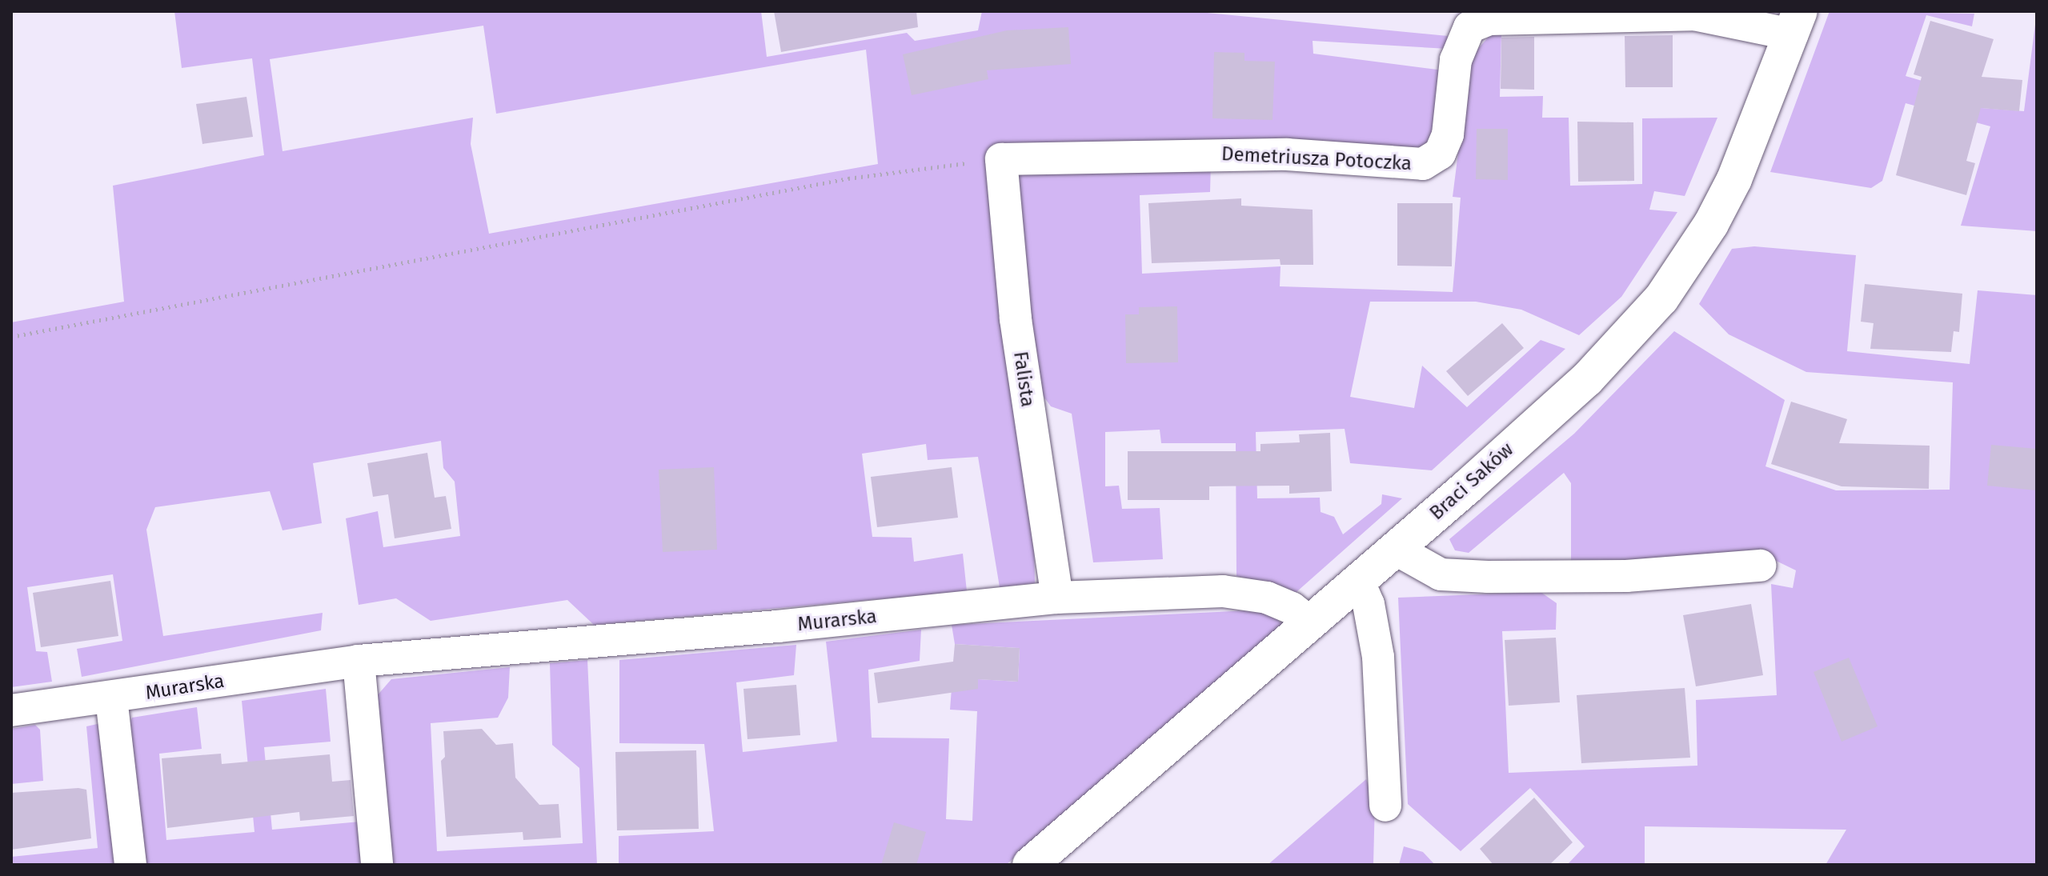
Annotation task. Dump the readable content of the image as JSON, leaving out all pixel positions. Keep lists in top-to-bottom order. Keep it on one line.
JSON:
{"streets":{"street":["Demetriusza Potoczka","Falista","Braci Saków","Murarska"]},"crossings":[["Demetriusza Potoczka","Falista"],["Demetriusza Potoczka","Braci Saków"],["Falista","Murarska"],["Braci Saków","Murarska"]]}
